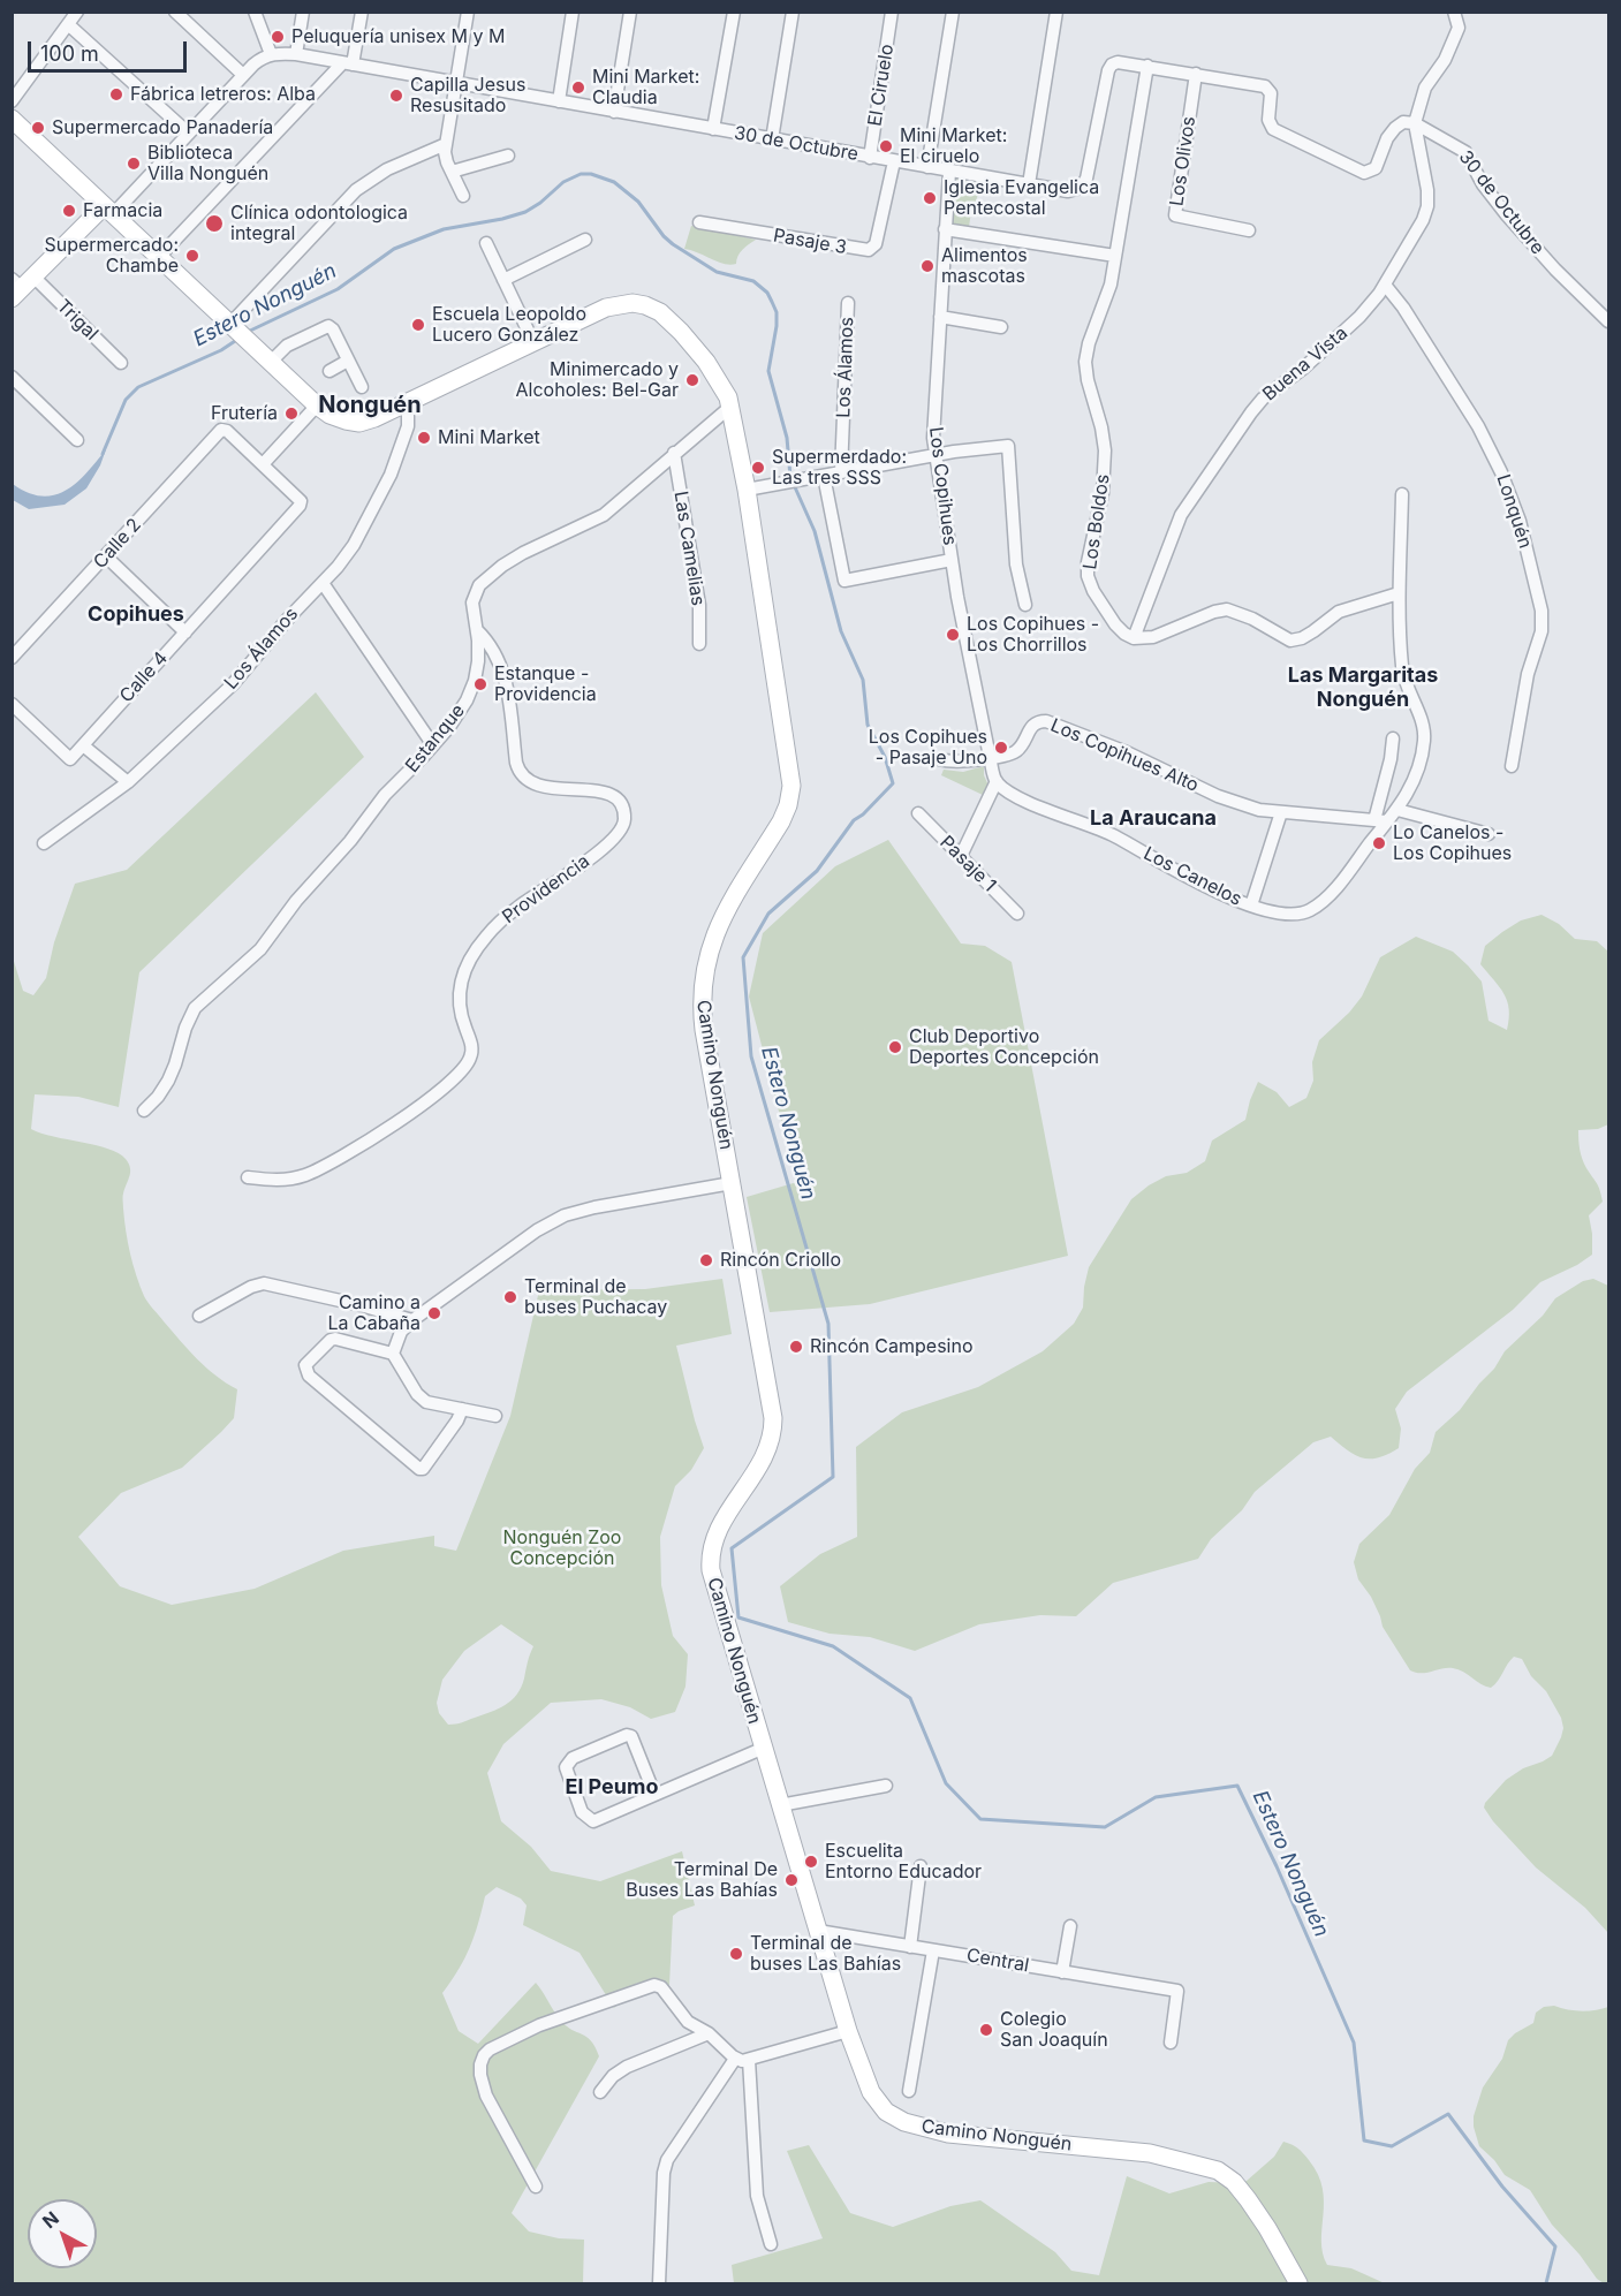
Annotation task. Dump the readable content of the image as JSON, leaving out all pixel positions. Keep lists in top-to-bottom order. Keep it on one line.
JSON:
{"streets":{"main road":["Camino Nonguén"],"street":["El Ciruelo","30 de Octubre","Los Olivos","Pasaje 3","Trigal","Buena Vista","Los Álamos","Los Copihues","Lonquén","Los Boldos","Calle 2","Las Camelias","Calle 4","Estanque","Los Copihues Alto","Pasaje 1","Los Canelos","Providencia","Central"]},"crossings":[["El Ciruelo","30 de Octubre"],["30 de Octubre","Los Olivos"],["30 de Octubre","Pasaje 3"],["30 de Octubre","Buena Vista"],["30 de Octubre","Los Copihues"],["30 de Octubre","Los Boldos"],["Buena Vista","Lonquén"],["Buena Vista","Los Boldos"],["Los Álamos","Camino Nonguén"],["Los Copihues","Los Copihues Alto"],["Calle 2","Calle 4"],["Las Camelias","Estanque"],["Estanque","Providencia"],["Estanque","Camino Nonguén"],["Los Copihues Alto","Los Canelos"],["Camino Nonguén","Central"]],"districts":["Nonguén","Copihues","Las Margaritas Nonguén","La Araucana","El Peumo"],"water":["Estero Nonguén"],"parks":["Nonguén Zoo Concepción"],"places":["Peluquería unisex M y M","Mini Market: Claudia","Fábrica letreros: Alba","Capilla Jesus Resusitado","Supermercado Panadería","Mini Market: El ciruelo","Biblioteca Villa Nonguén","Iglesia Evangelica Pentecostal","Farmacia","Clínica odontologica integral","Supermercado: Chambe","Alimentos mascotas","Escuela Leopoldo Lucero González","Minimercado y Alcoholes: Bel-Gar","Frutería","Mini Market","Supermerdado: Las tres SSS","Los Copihues - Los Chorrillos","Estanque - Providencia","Los Copihues - Pasaje Uno","Lo Canelos - Los Copihues","Club Deportivo Deportes Concepción","Rincón Criollo","Terminal de buses Puchacay","Camino a La Cabaña","Rincón Campesino","Escuelita Entorno Educador","Terminal De Buses Las Bahías","Terminal de buses Las Bahías","Colegio San Joaquín"],"scale_bar":"100 m","north":"top left"}
